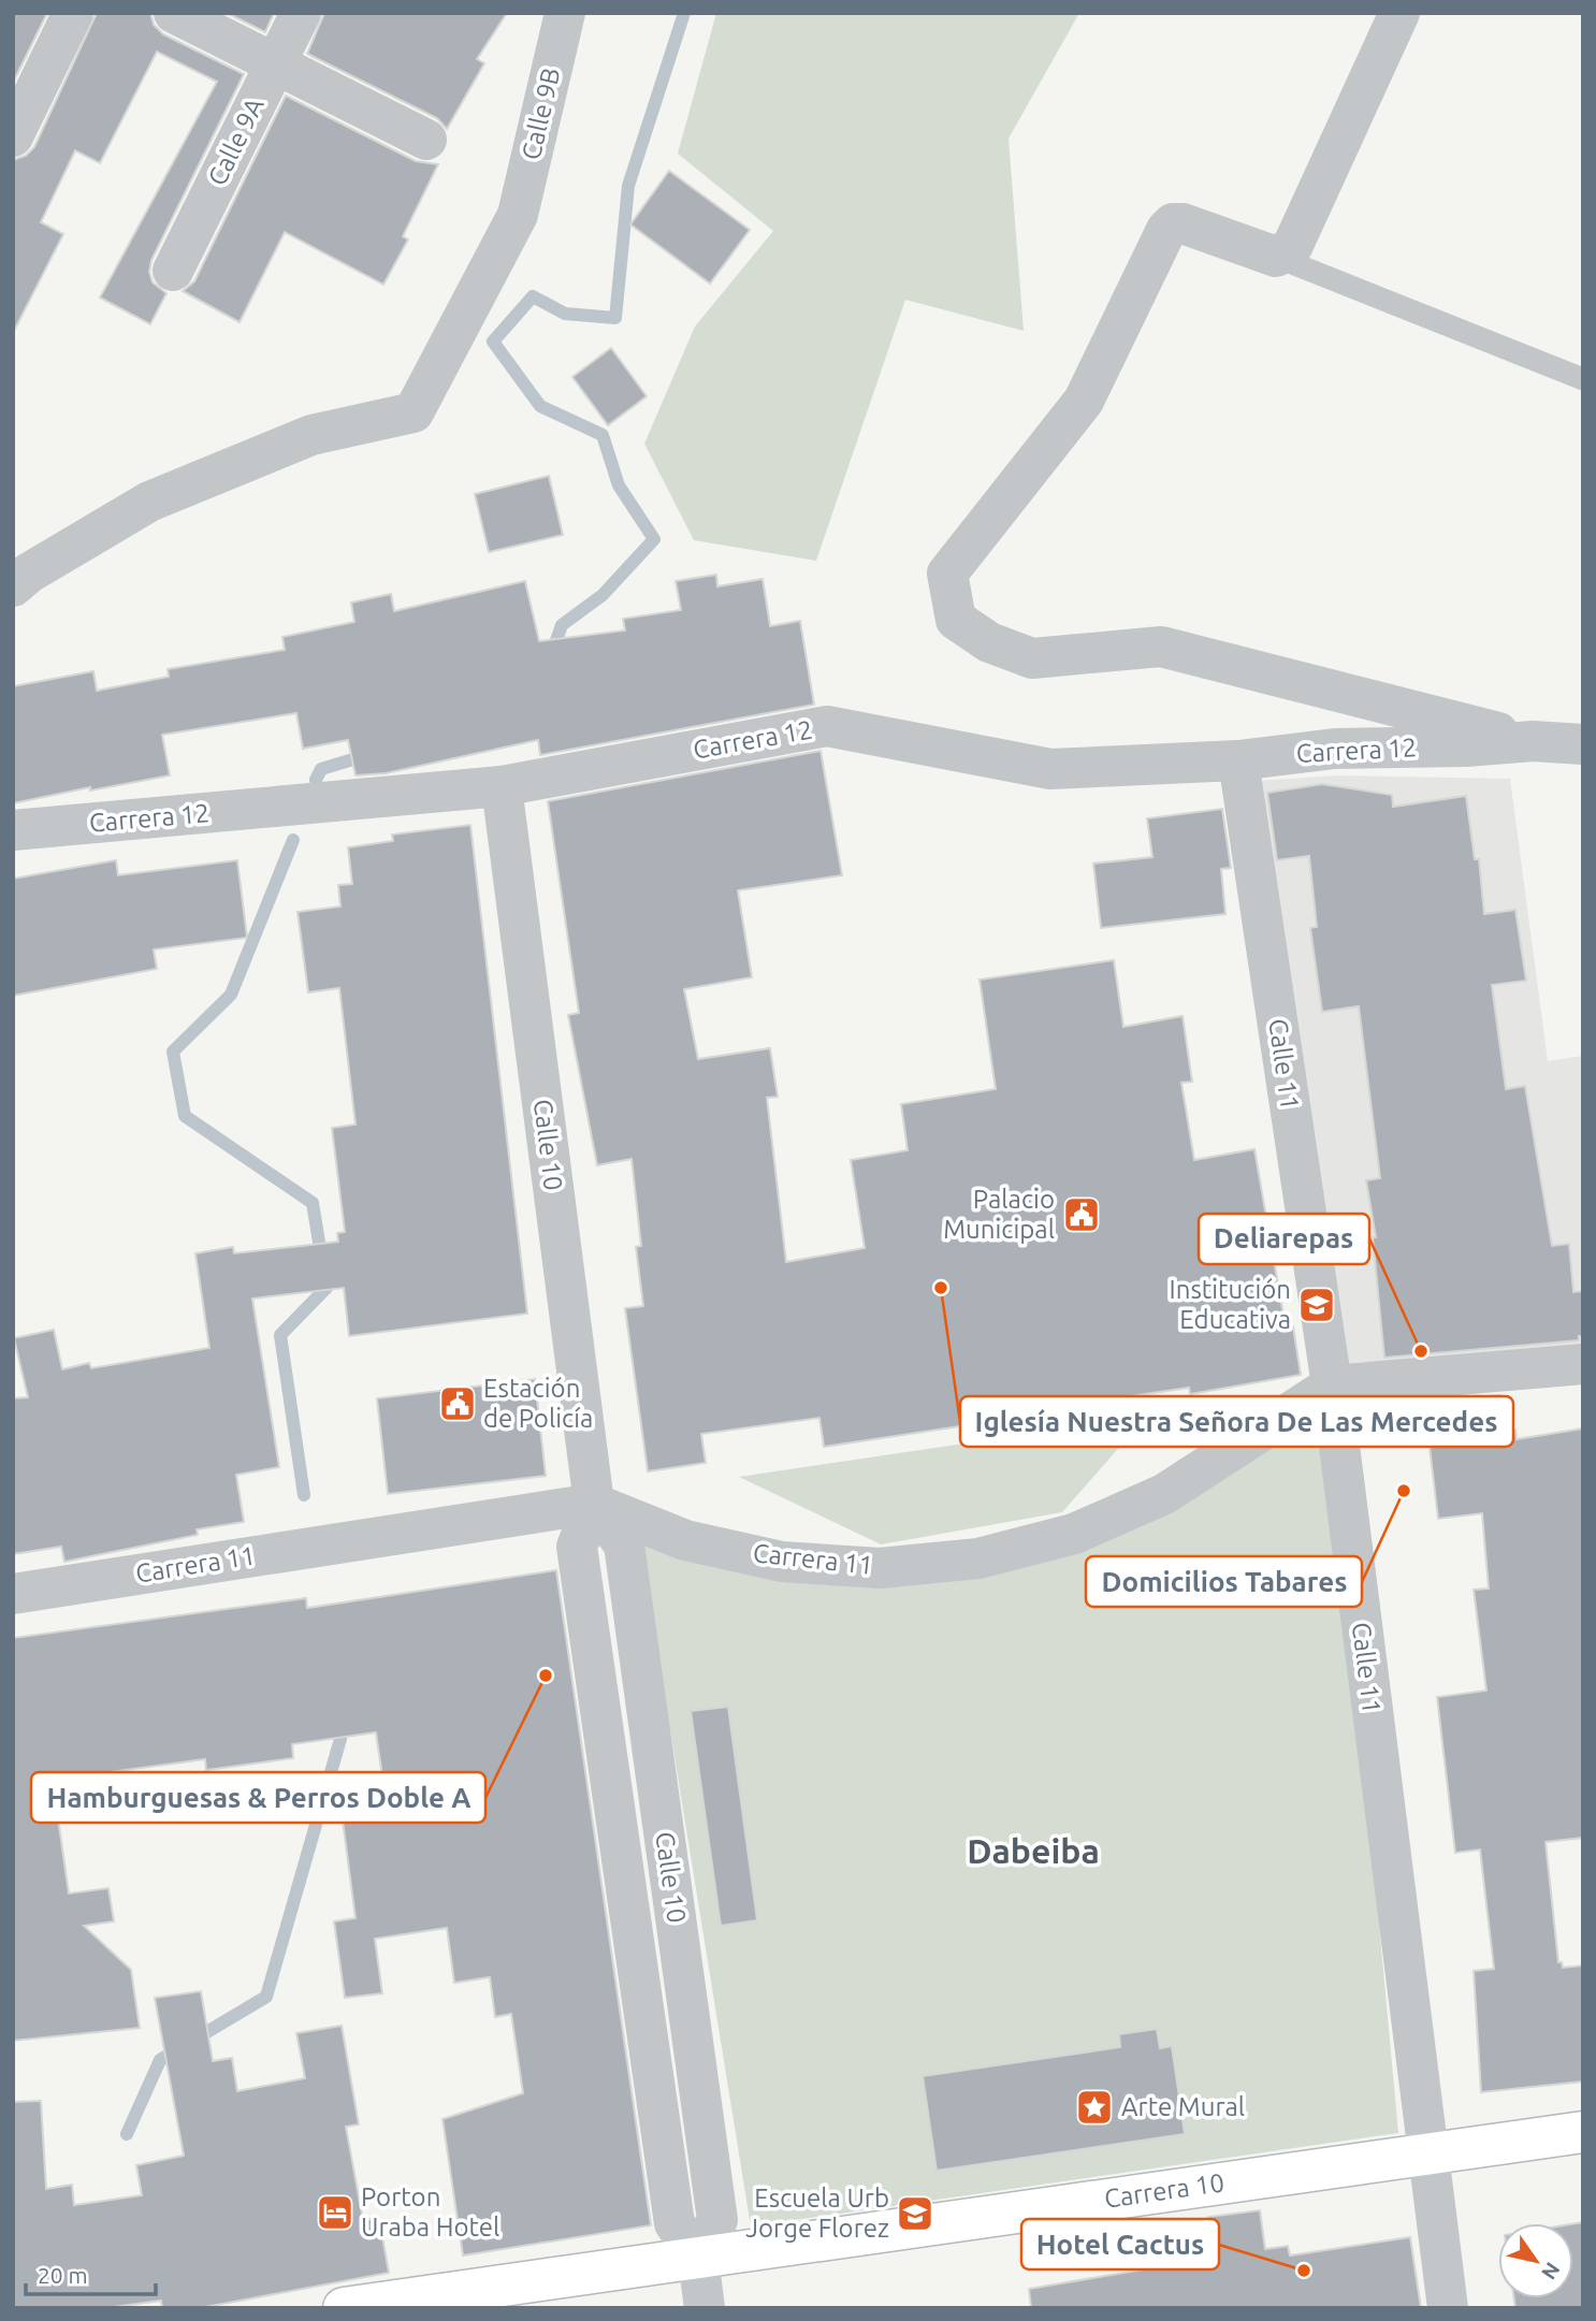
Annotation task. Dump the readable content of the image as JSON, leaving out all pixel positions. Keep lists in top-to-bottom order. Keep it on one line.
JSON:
{"streets":{"main road":["Carrera 10"],"street":["Calle 9B","Calle 9A","Carrera 12","Calle 11","Calle 10","Carrera 11"]},"crossings":[["Carrera 12","Calle 11"],["Carrera 12","Calle 10"],["Calle 11","Carrera 11"],["Calle 11","Carrera 10"],["Calle 10","Carrera 11"],["Calle 10","Carrera 10"]],"districts":["Dabeiba"],"places":{"public building":["Palacio Municipal","Estación de Policía"],"other":["Iglesía Nuestra Señora De Las Mercedes","Deliarepas","Domicilios Tabares","Hamburguesas & Perros Doble A","Hotel Cactus"],"school or university":["Institución Educativa","Escuela Urb Jorge Florez"],"place":["Arte Mural"],"hotel":["Porton Uraba Hotel"]},"scale_bar":"20 m","north":"bottom right"}
